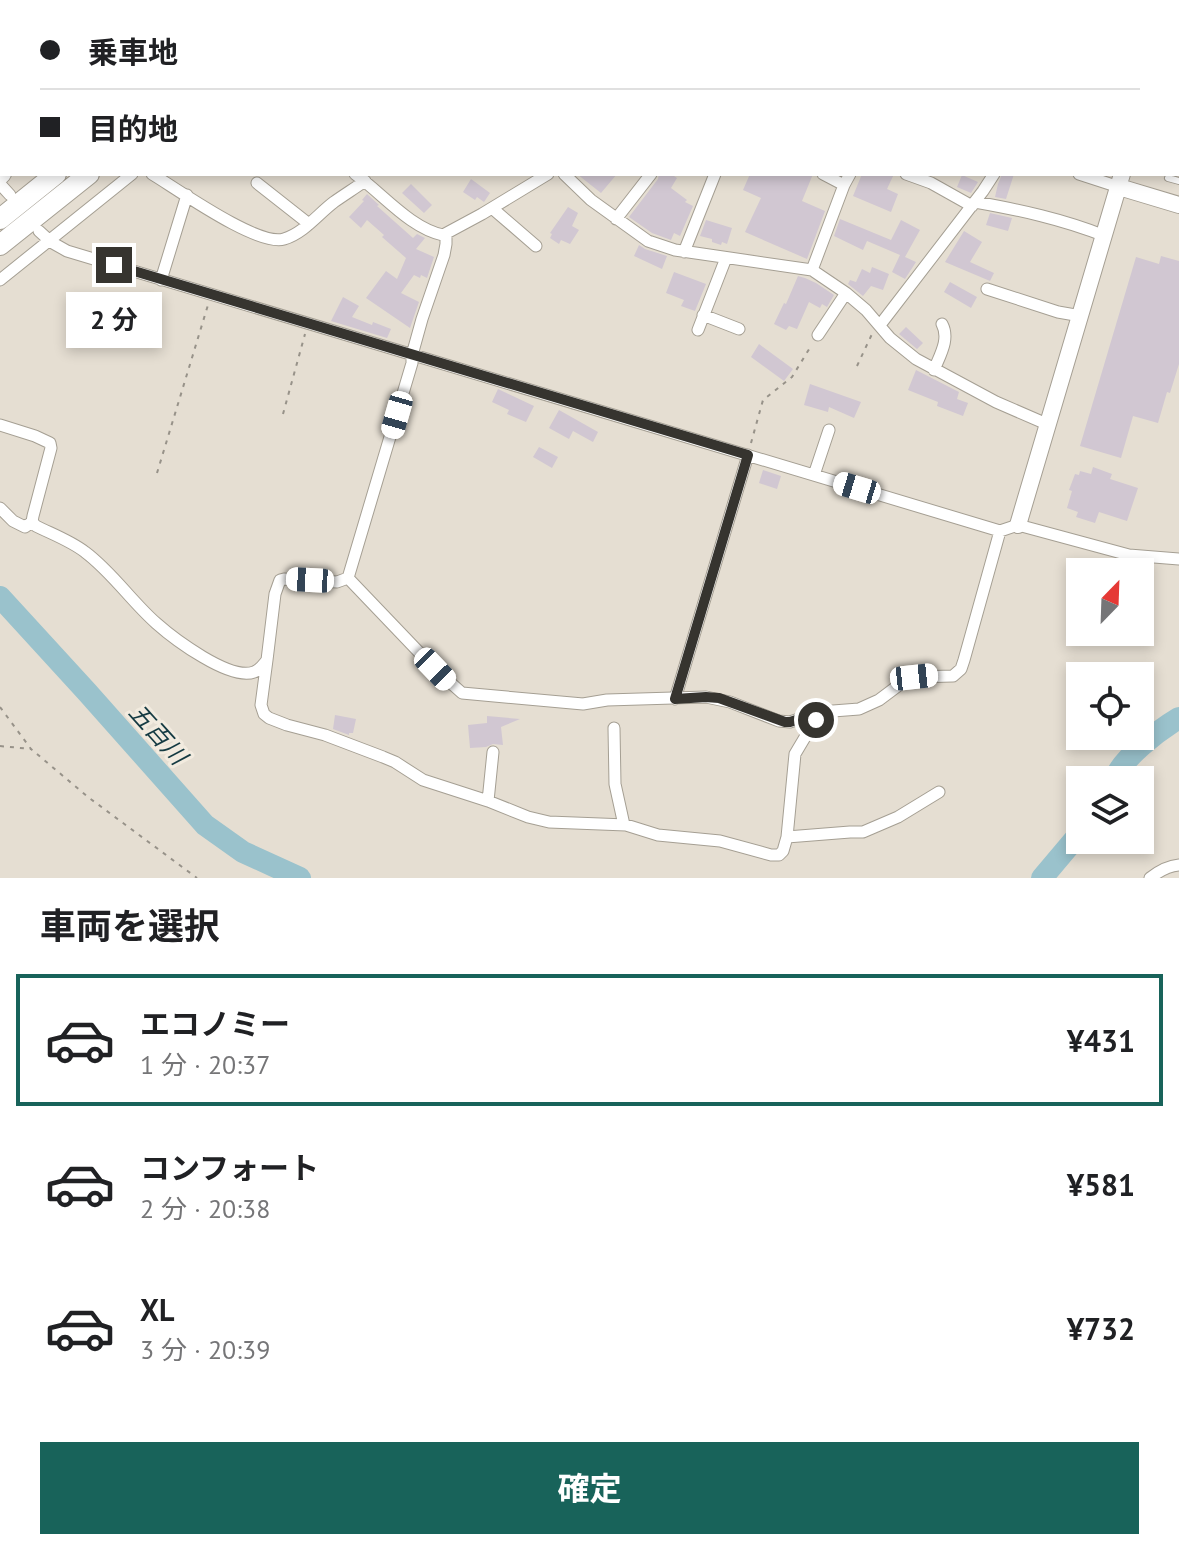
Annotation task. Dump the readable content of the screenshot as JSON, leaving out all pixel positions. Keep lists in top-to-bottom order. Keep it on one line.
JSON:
{"water":["五百川"],"north":"top right","page":{"banner":["乗車地","目的地"],"bubble":"2 分","heading":"車両を選択","list":[{"name":"エコノミー","note":"1 分 · 20:37","value":"¥431"},{"name":"コンフォート","note":"2 分 · 20:38","value":"¥581"},{"name":"XL","note":"3 分 · 20:39","value":"¥732"}],"buttons":"確定"}}
